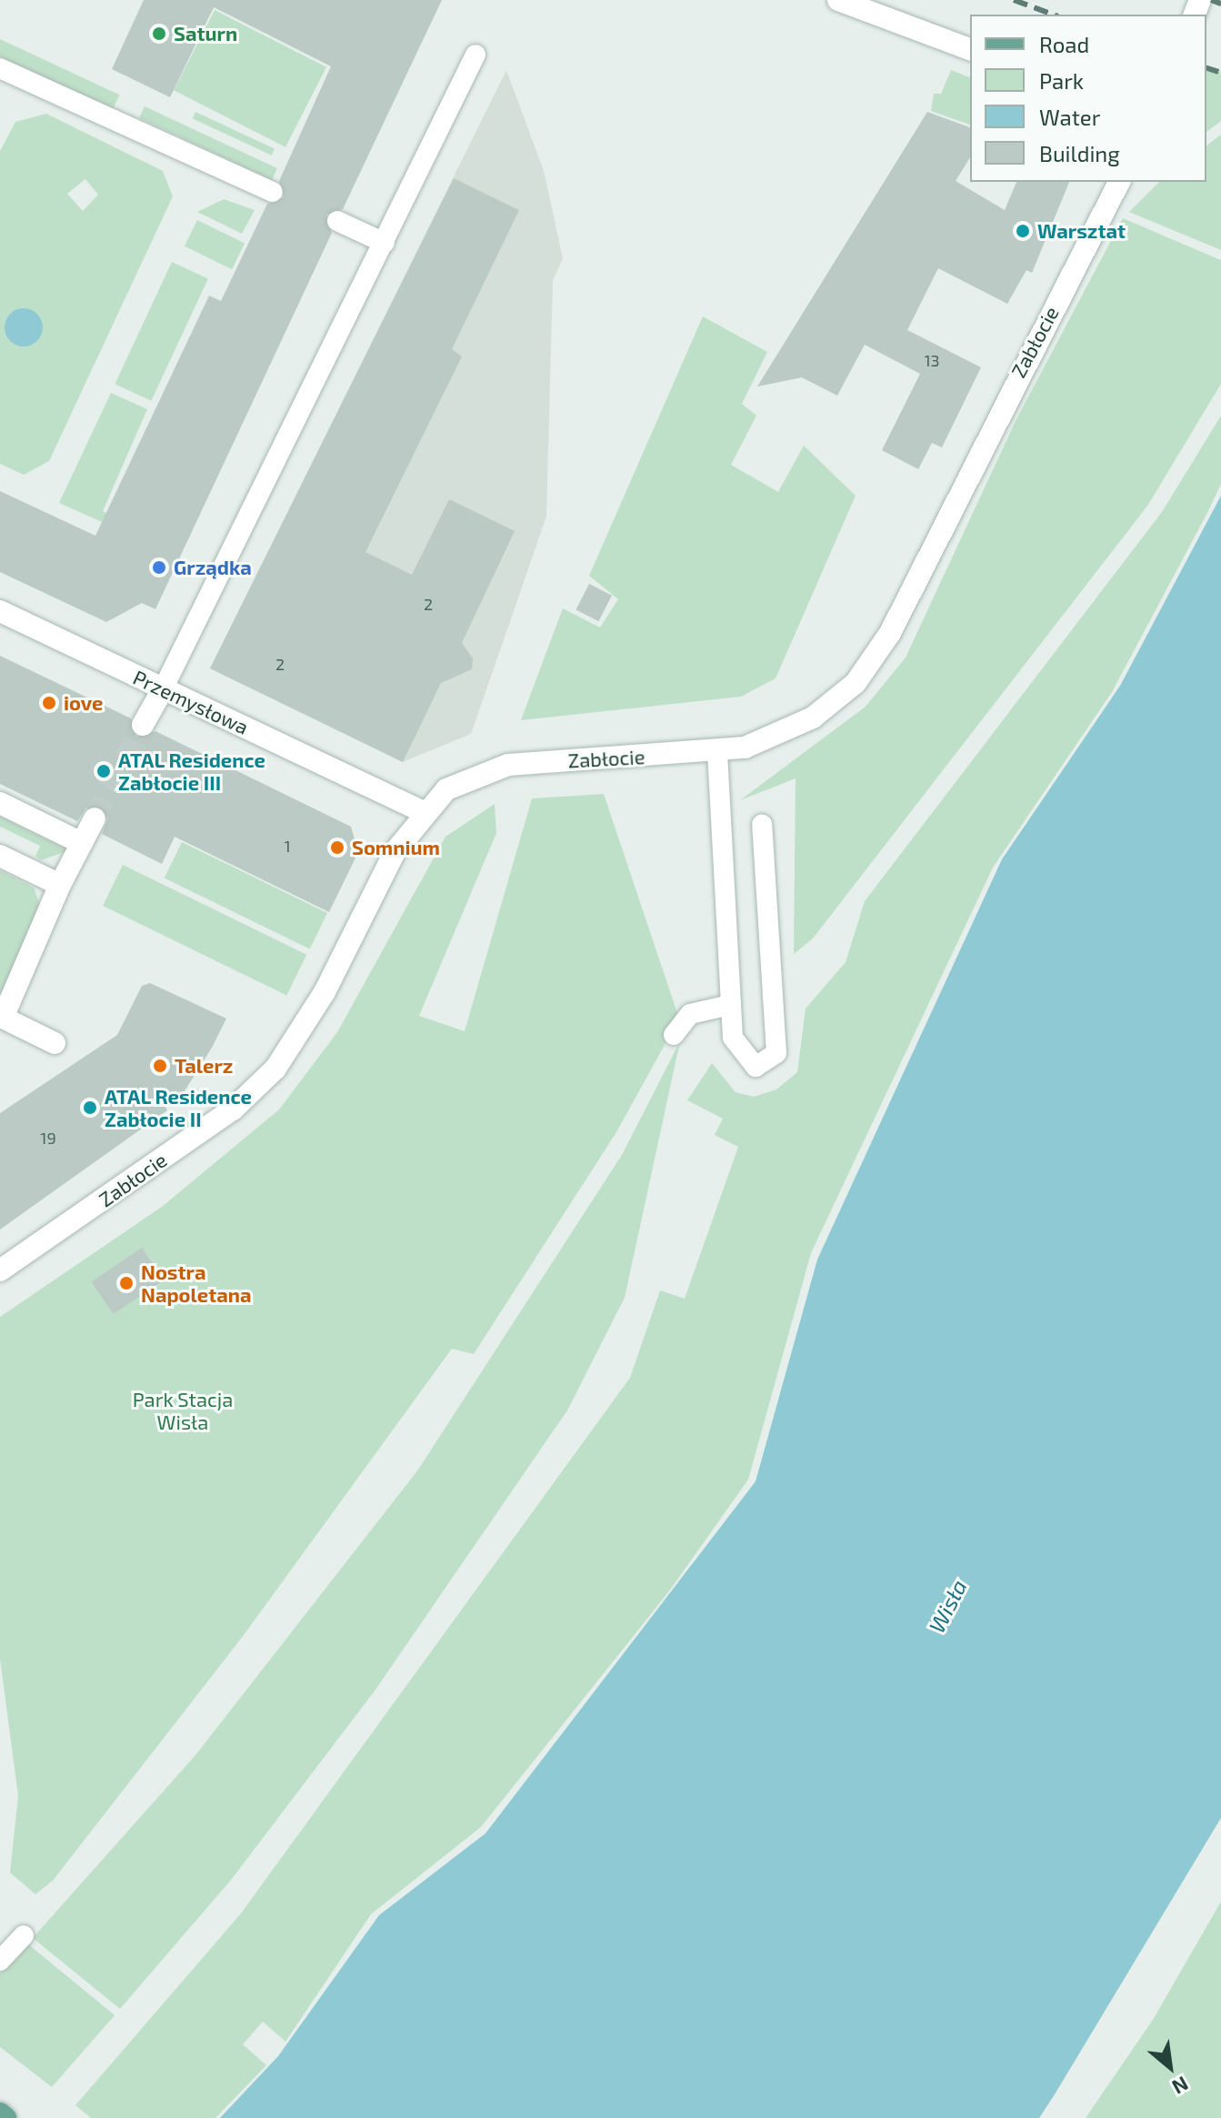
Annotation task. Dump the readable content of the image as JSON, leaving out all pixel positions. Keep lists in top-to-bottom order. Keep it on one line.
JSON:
{"streets":{"street":["Zabłocie","Przemysłowa"]},"crossings":[["Zabłocie","Przemysłowa"]],"water":["Wisła"],"parks":["Park Stacja Wisła"],"places":["Saturn","Warsztat","Grządka","iove","ATAL Residence Zabłocie III","Somnium","Talerz","ATAL Residence Zabłocie II","Nostra Napoletana"],"house_numbers":["13","2","2","1","19"],"legend":["Road","Park","Water","Building"],"north":"bottom right"}
